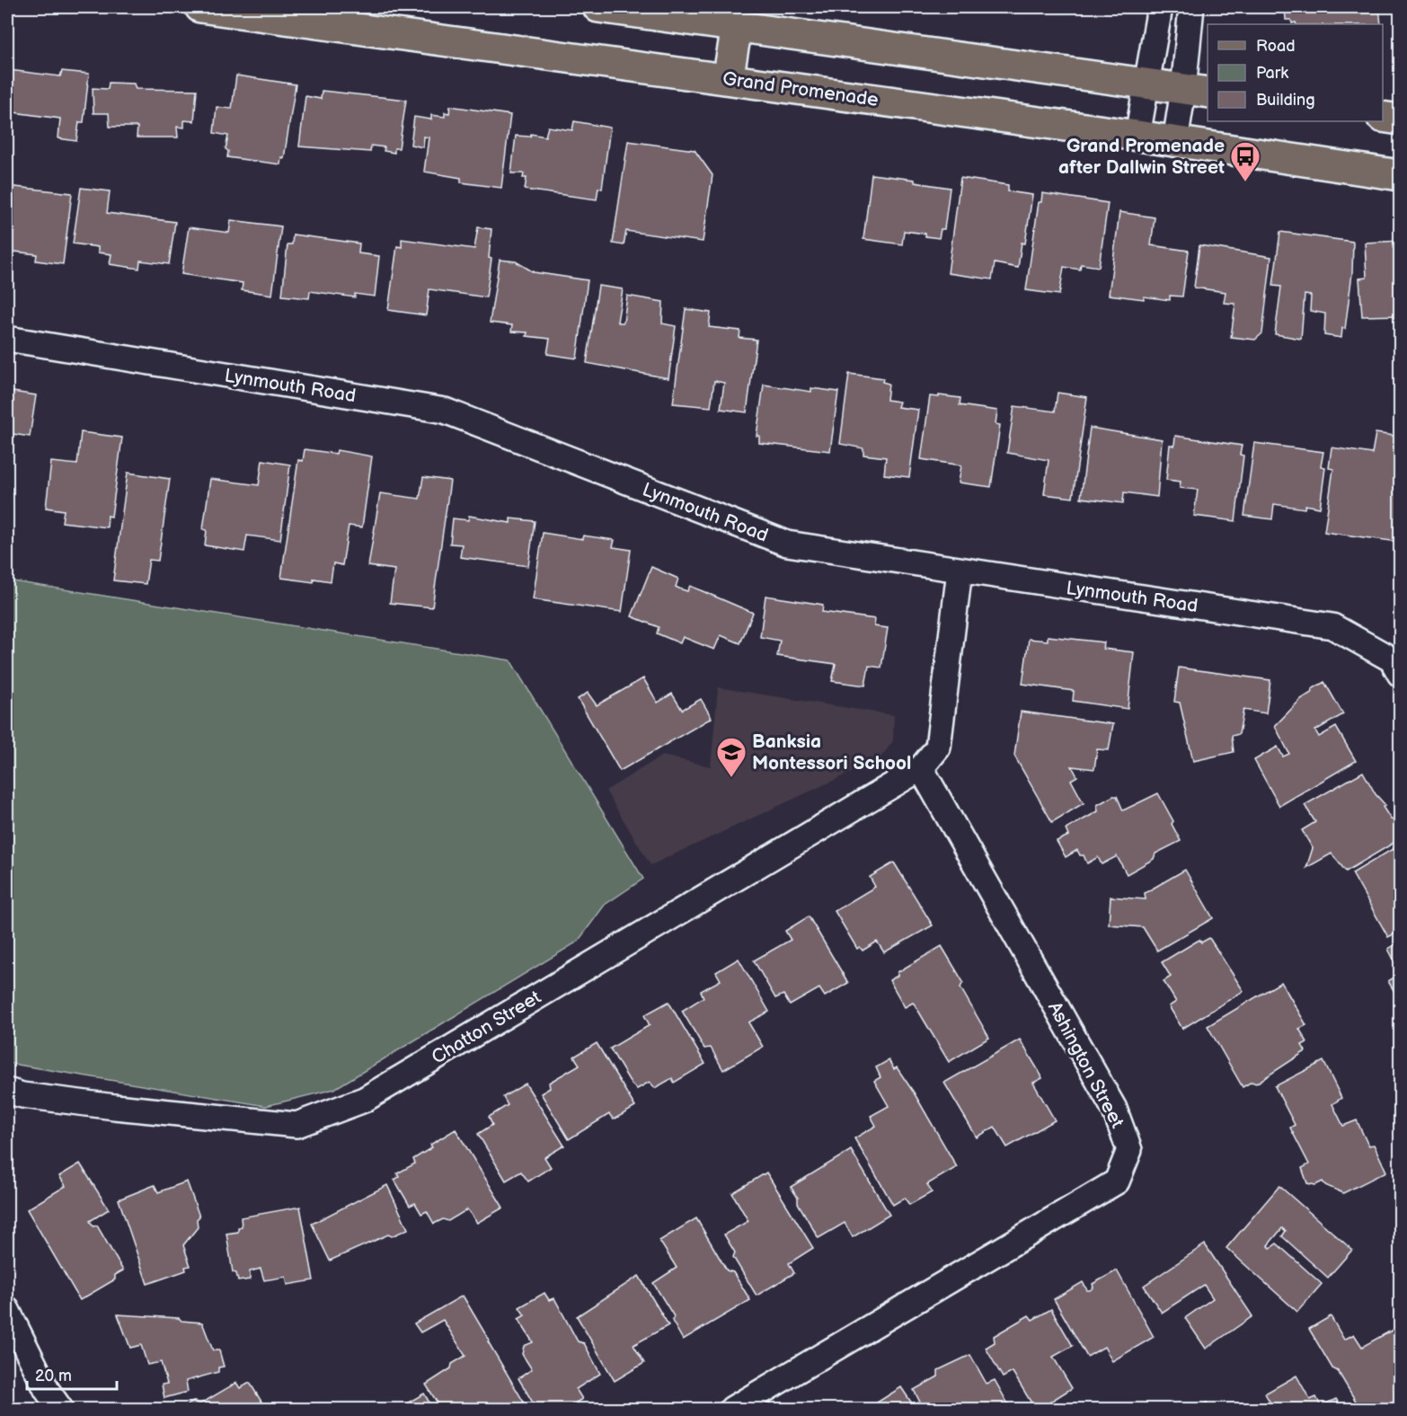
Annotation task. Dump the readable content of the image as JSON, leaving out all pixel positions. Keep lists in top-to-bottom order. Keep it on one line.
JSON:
{"streets":{"main road":["Grand Promenade"],"street":["Lynmouth Road","Chatton Street","Ashington Street"]},"crossings":[["Chatton Street","Ashington Street"]],"places":{"bus stop":["Grand Promenade after Dallwin Street"],"school or university":["Banksia Montessori School"]},"legend":["Road","Park","Building"],"scale_bar":"20 m"}
